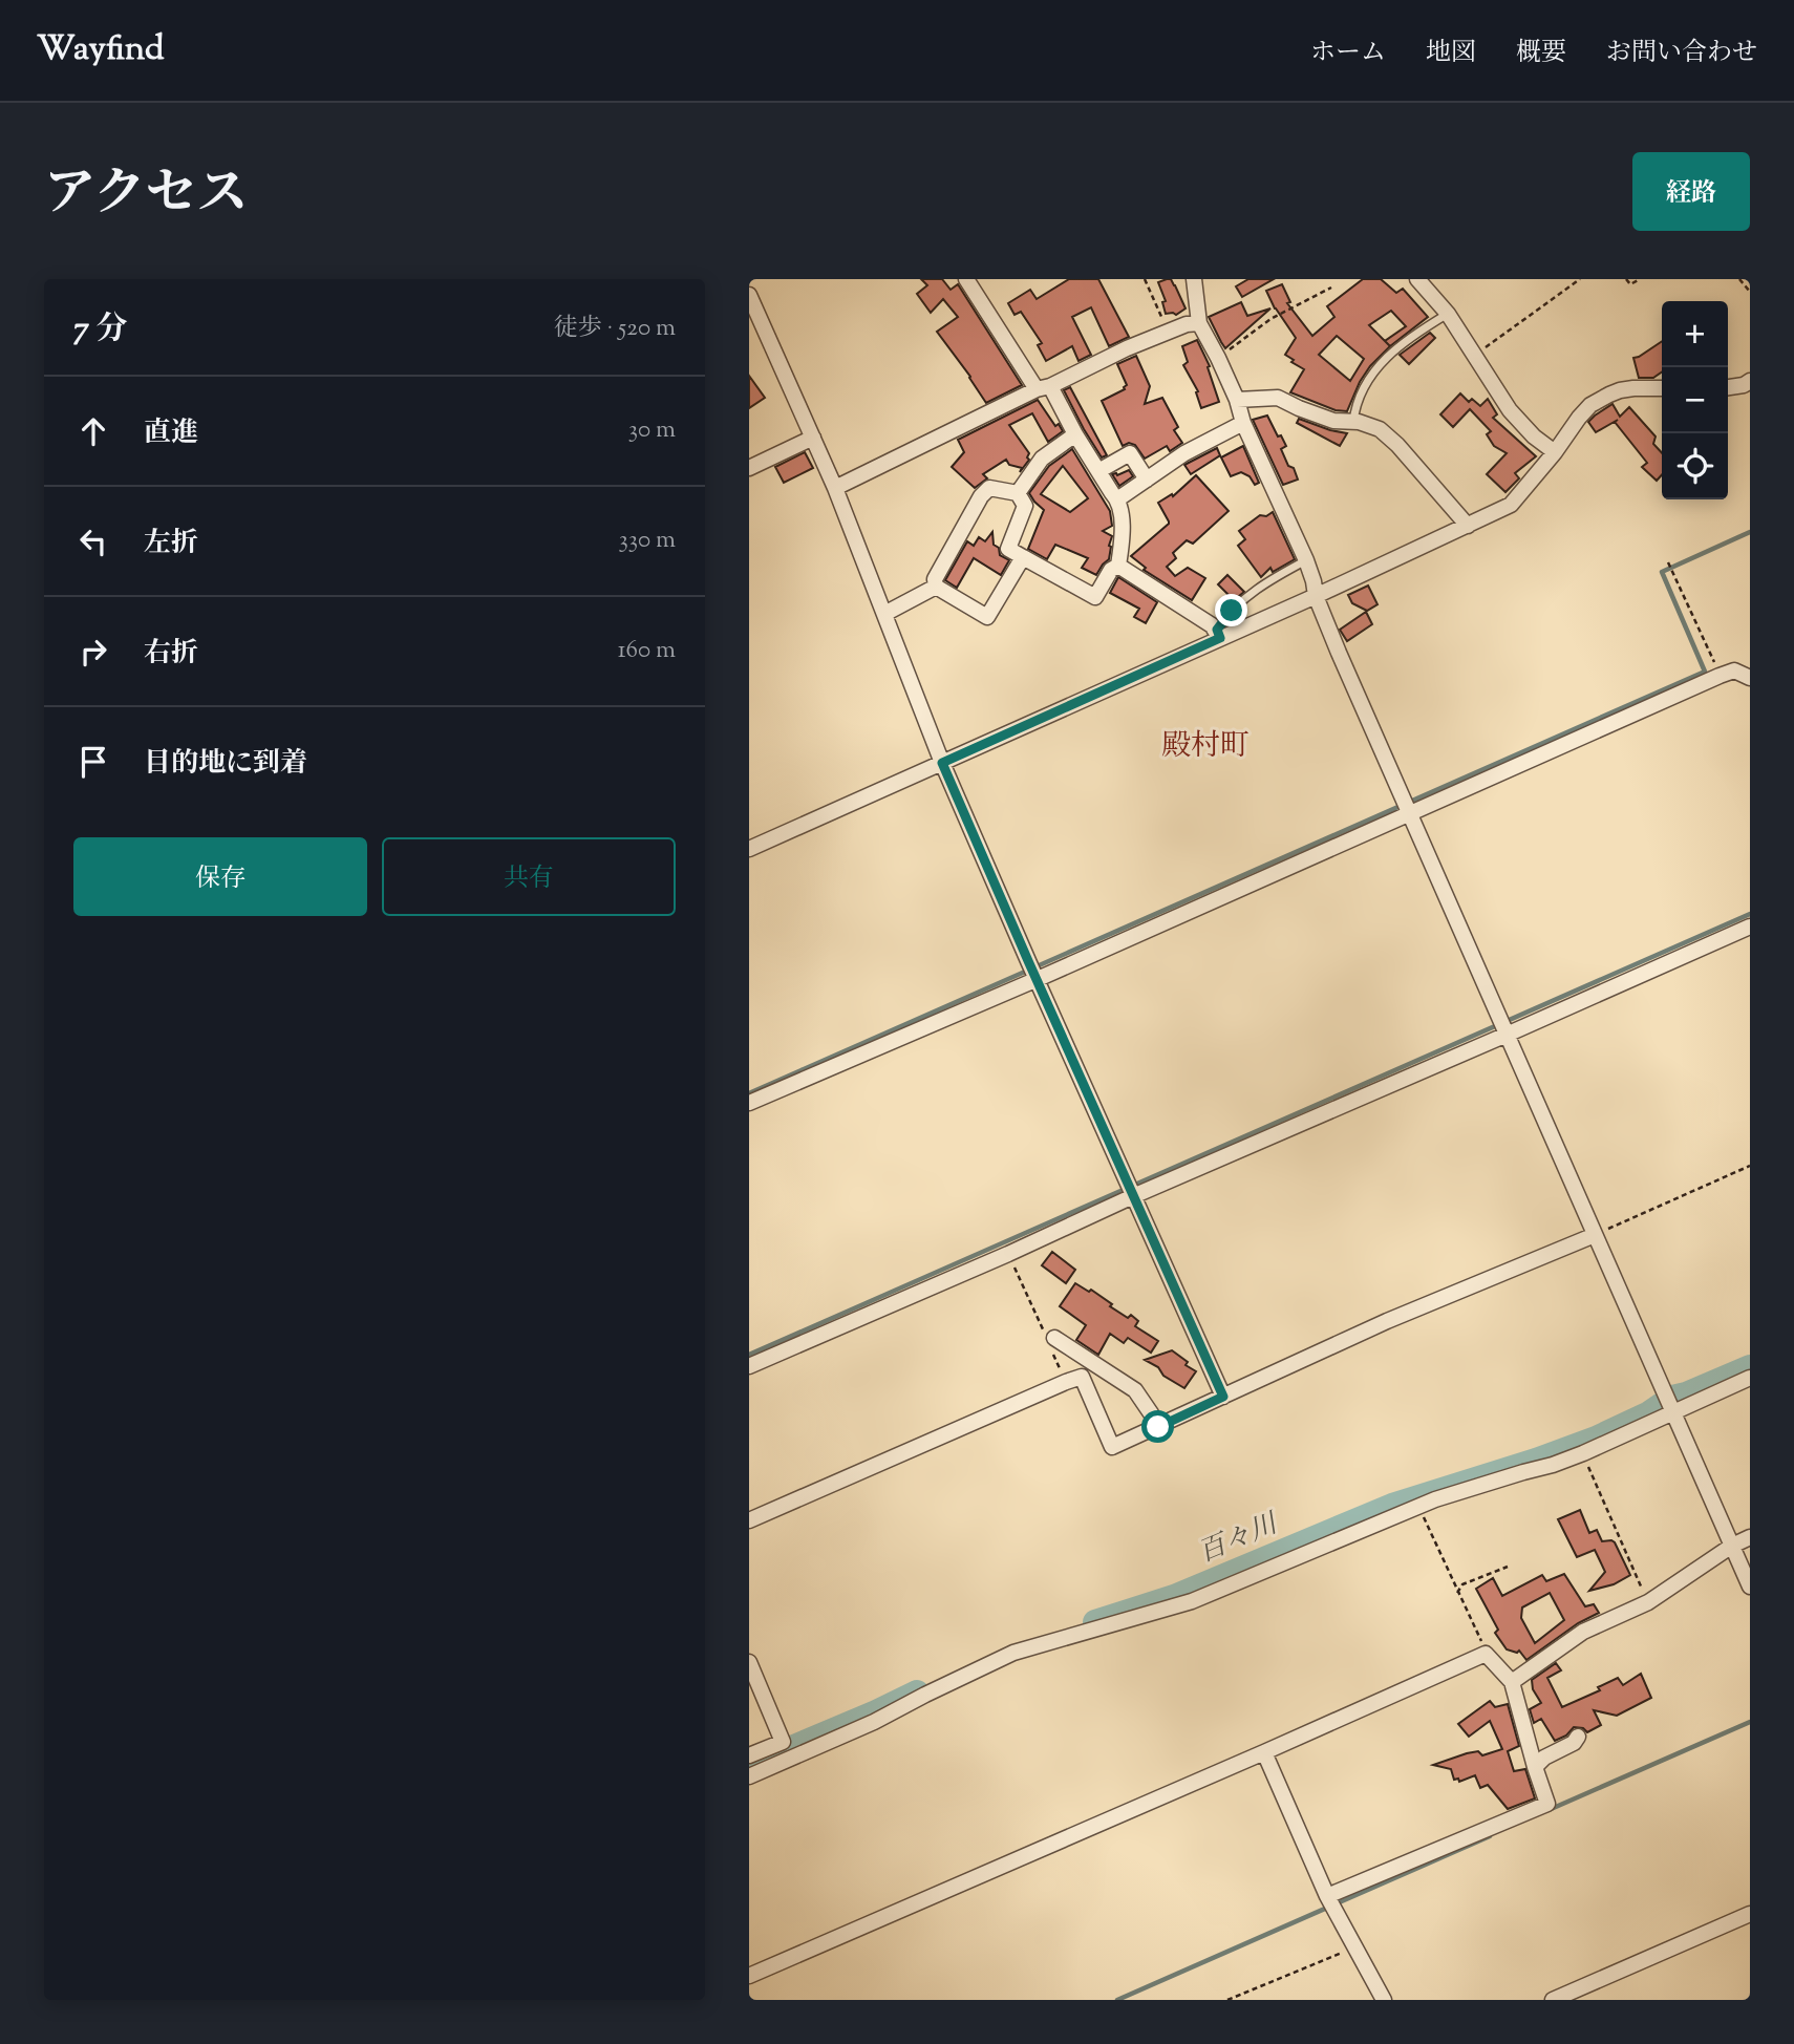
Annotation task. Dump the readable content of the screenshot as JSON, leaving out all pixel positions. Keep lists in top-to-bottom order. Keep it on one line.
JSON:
{"districts":["殿村町"],"water":["百々川"],"page":{"header":"Wayfind","nav":["ホーム","地図","概要","お問い合わせ"],"title":"アクセス","buttons":["経路",["保存","共有"]],"heading":["7 分","徒歩 · 520 m"],"map_buttons":["+","−"],"list":[["直進","30 m"],["左折","330 m"],["右折","160 m"],"目的地に到着"]}}
